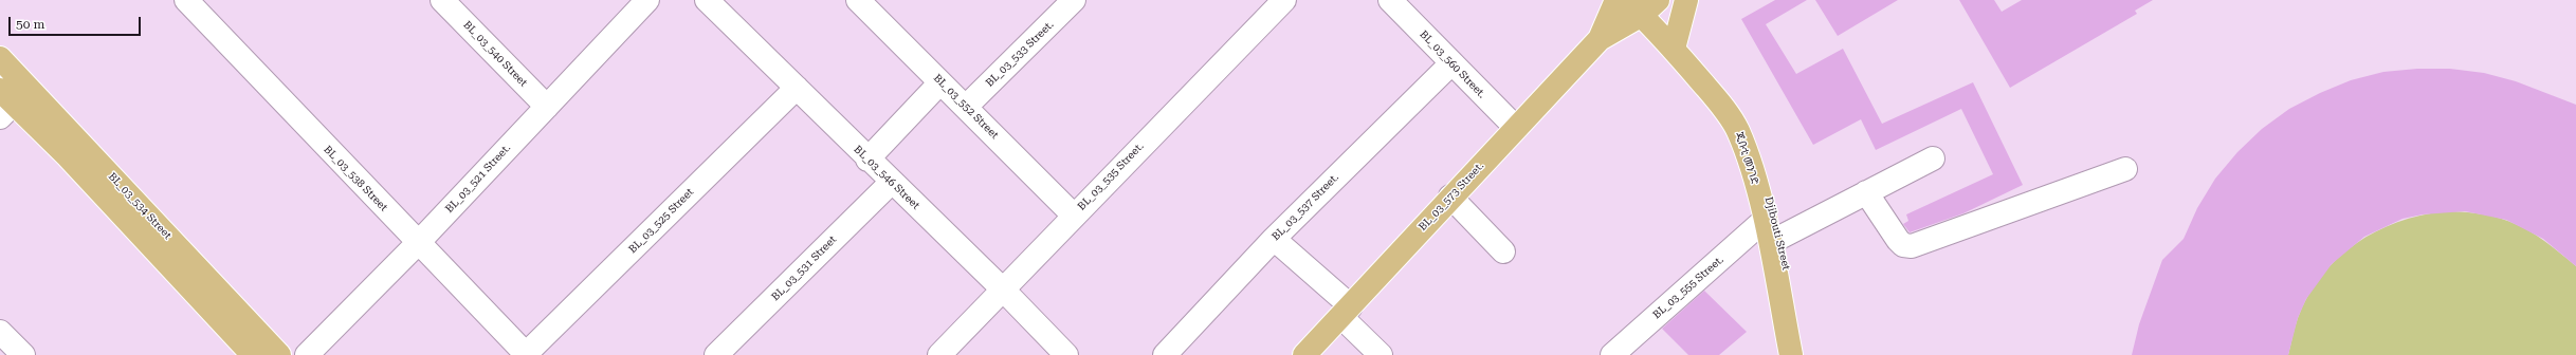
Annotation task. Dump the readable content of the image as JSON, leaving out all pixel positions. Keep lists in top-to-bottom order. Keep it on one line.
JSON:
{"streets":{"main road":["ጂቡቲ መንገድ","BL_03_573 Street.","BL_03_534 Street","Djibouti Street"],"street":["BL_03_540 Street","BL_03_533 Street.","BL_03_560 Street.","BL_03_552 Street","BL_03_535 Street.","BL_03_546 Street","BL_03_538 Street","BL_03_521 Street.","BL_03_537 Street.","BL_03_525 Street","BL_03_531 Street","BL_03_555 Street."]},"crossings":[["BL_03_540 Street","BL_03_521 Street."],["BL_03_533 Street.","BL_03_552 Street"],["BL_03_560 Street.","BL_03_573 Street."],["BL_03_560 Street.","BL_03_537 Street."],["BL_03_552 Street","BL_03_535 Street."],["ጂቡቲ መንገድ","Djibouti Street"],["ጂቡቲ መንገድ","BL_03_555 Street."],["BL_03_535 Street.","BL_03_546 Street"],["BL_03_546 Street","BL_03_525 Street"],["BL_03_546 Street","BL_03_531 Street"],["BL_03_538 Street","BL_03_521 Street."],["BL_03_538 Street","BL_03_525 Street"]],"scale_bar":"50 m"}
